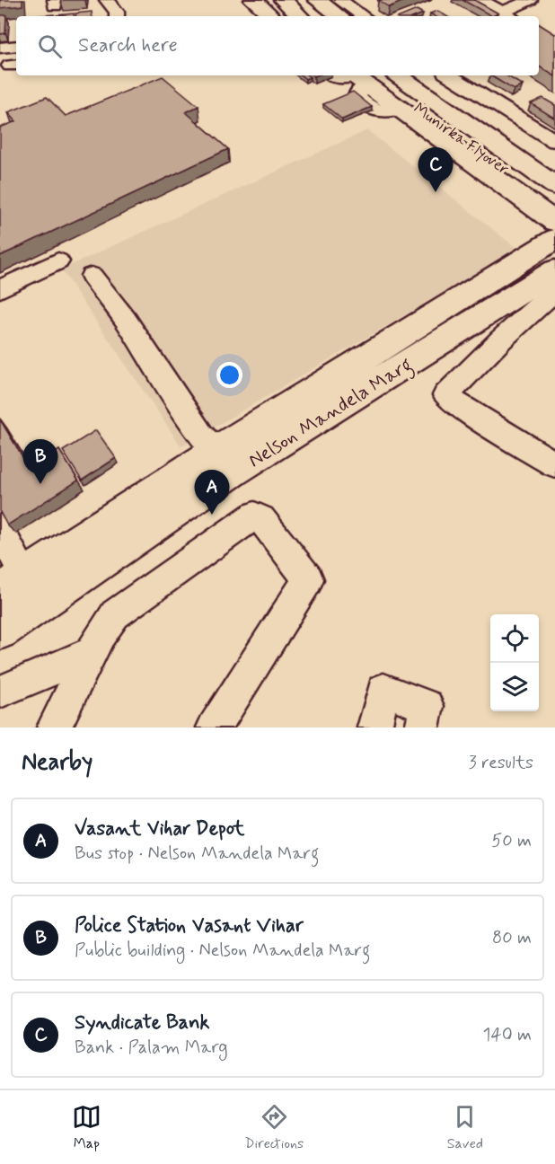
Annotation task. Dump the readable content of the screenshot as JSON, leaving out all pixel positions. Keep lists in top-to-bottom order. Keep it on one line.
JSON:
{"streets":{"main road":["Munirka Flyover","Nelson Mandela Marg"]},"page":{"search":"Search here","pins":["C","B","A"],"heading":["Nearby","3 results"],"list":[{"mark":"A","name":"Vasant Vihar Depot","note":"Bus stop · Nelson Mandela Marg","value":"50 m"},{"mark":"B","name":"Police Station Vasant Vihar","note":"Public building · Nelson Mandela Marg","value":"80 m"},{"mark":"C","name":"Syndicate Bank","note":"Bank · Palam Marg","value":"140 m"}],"nav":["Map","Directions","Saved"]}}
